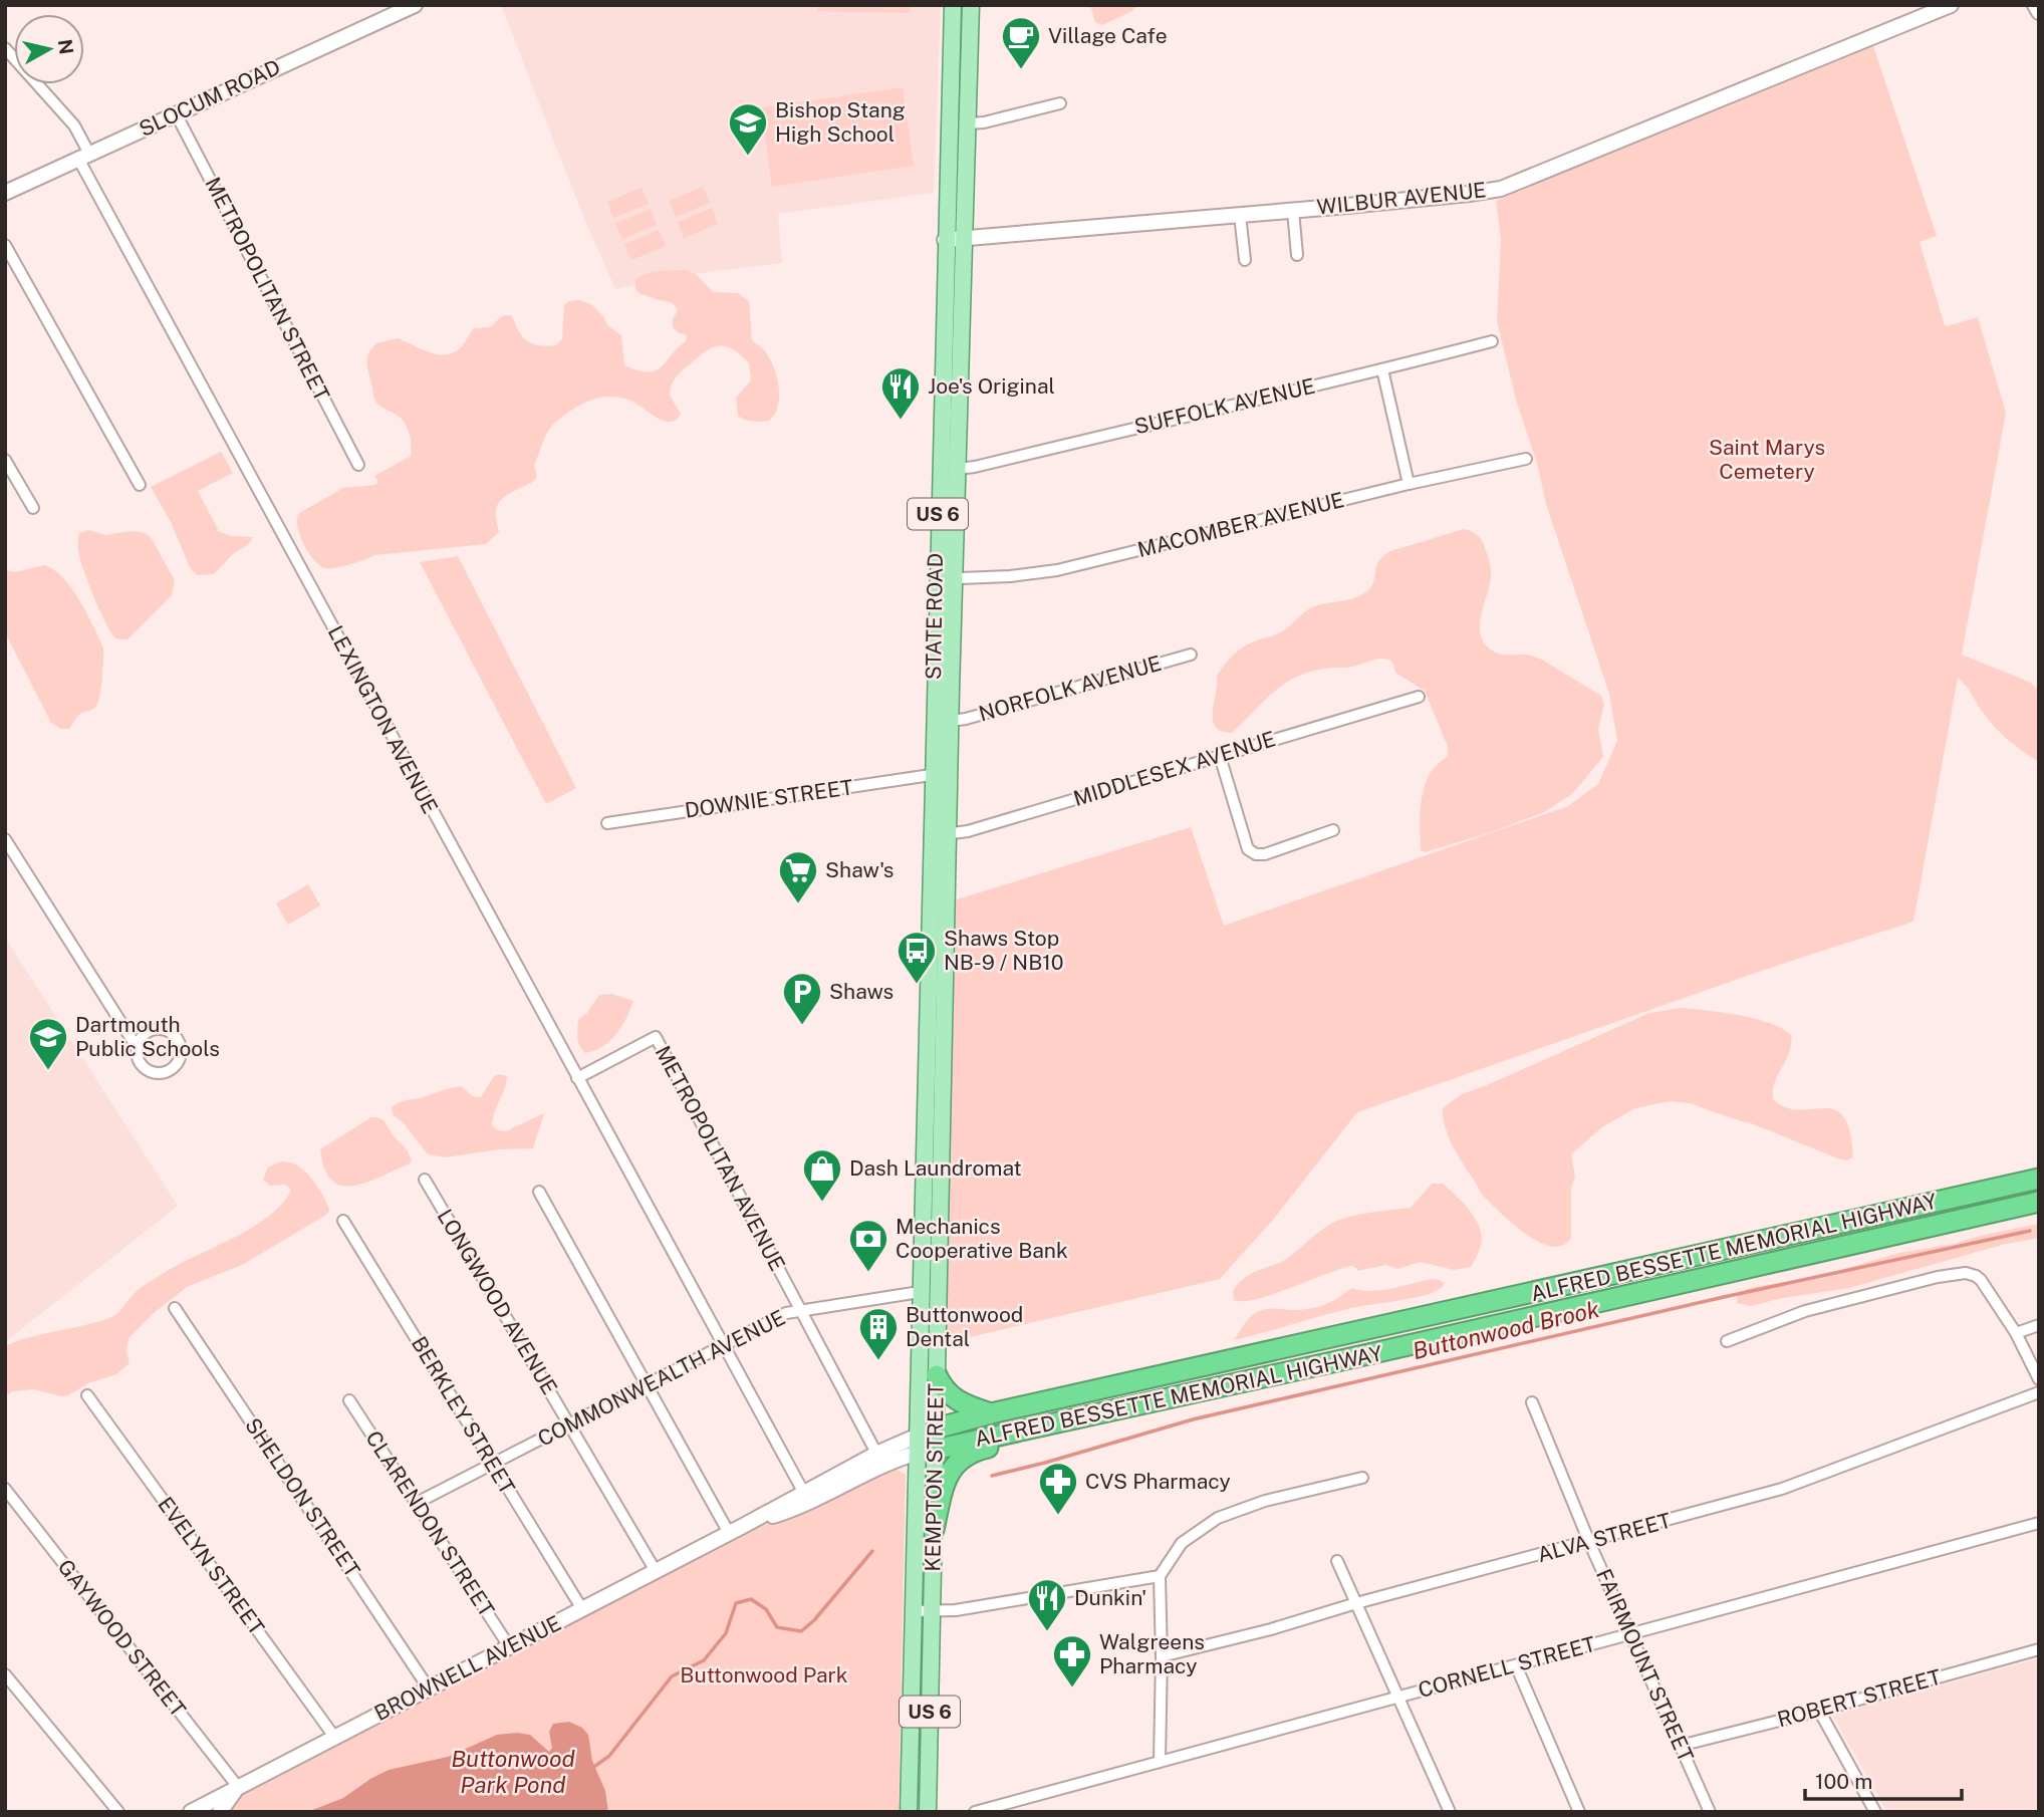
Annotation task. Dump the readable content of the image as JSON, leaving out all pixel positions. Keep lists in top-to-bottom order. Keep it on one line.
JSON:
{"streets":{"highway":["ALFRED BESSETTE MEMORIAL HIGHWAY"],"main road":["SLOCUM ROAD","WILBUR AVENUE","US 6","STATE ROAD","KEMPTON STREET","BROWNELL AVENUE"],"street":["METROPOLITAN STREET","SUFFOLK AVENUE","MACOMBER AVENUE","NORFOLK AVENUE","LEXINGTON AVENUE","MIDDLESEX AVENUE","DOWNIE STREET","METROPOLITAN AVENUE","LONGWOOD AVENUE","COMMONWEALTH AVENUE","BERKLEY STREET","SHELDON STREET","CLARENDON STREET","ALVA STREET","EVELYN STREET","GAYWOOD STREET","FAIRMOUNT STREET","CORNELL STREET","ROBERT STREET"]},"crossings":[["SLOCUM ROAD","METROPOLITAN STREET"],["SLOCUM ROAD","LEXINGTON AVENUE"],["WILBUR AVENUE","STATE ROAD"],["SUFFOLK AVENUE","STATE ROAD"],["MACOMBER AVENUE","STATE ROAD"],["STATE ROAD","NORFOLK AVENUE"],["STATE ROAD","MIDDLESEX AVENUE"],["STATE ROAD","DOWNIE STREET"],["STATE ROAD","KEMPTON STREET"],["LEXINGTON AVENUE","METROPOLITAN AVENUE"],["LEXINGTON AVENUE","COMMONWEALTH AVENUE"],["LEXINGTON AVENUE","BROWNELL AVENUE"],["METROPOLITAN AVENUE","COMMONWEALTH AVENUE"],["METROPOLITAN AVENUE","BROWNELL AVENUE"],["ALFRED BESSETTE MEMORIAL HIGHWAY","KEMPTON STREET"],["ALFRED BESSETTE MEMORIAL HIGHWAY","BROWNELL AVENUE"],["LONGWOOD AVENUE","COMMONWEALTH AVENUE"],["LONGWOOD AVENUE","BROWNELL AVENUE"],["COMMONWEALTH AVENUE","BERKLEY STREET"],["COMMONWEALTH AVENUE","KEMPTON STREET"],["COMMONWEALTH AVENUE","CLARENDON STREET"],["BERKLEY STREET","BROWNELL AVENUE"],["KEMPTON STREET","BROWNELL AVENUE"],["SHELDON STREET","BROWNELL AVENUE"],["CLARENDON STREET","BROWNELL AVENUE"],["ALVA STREET","FAIRMOUNT STREET"],["EVELYN STREET","BROWNELL AVENUE"],["GAYWOOD STREET","BROWNELL AVENUE"],["FAIRMOUNT STREET","CORNELL STREET"],["FAIRMOUNT STREET","ROBERT STREET"]],"water":["Buttonwood Brook","Buttonwood Park Pond"],"parks":["Saint Marys Cemetery","Buttonwood Park"],"places":{"cafe":["Village Cafe"],"school or university":["Bishop Stang High School","Dartmouth Public Schools"],"restaurant":["Joe's Original","Dunkin'"],"supermarket":["Shaw's"],"bus stop":["Shaws Stop NB-9 / NB10"],"parking":["Shaws"],"shop":["Dash Laundromat"],"bank":["Mechanics Cooperative Bank"],"building":["Buttonwood Dental"],"pharmacy":["CVS Pharmacy","Walgreens Pharmacy"]},"scale_bar":"100 m","north":"right"}
